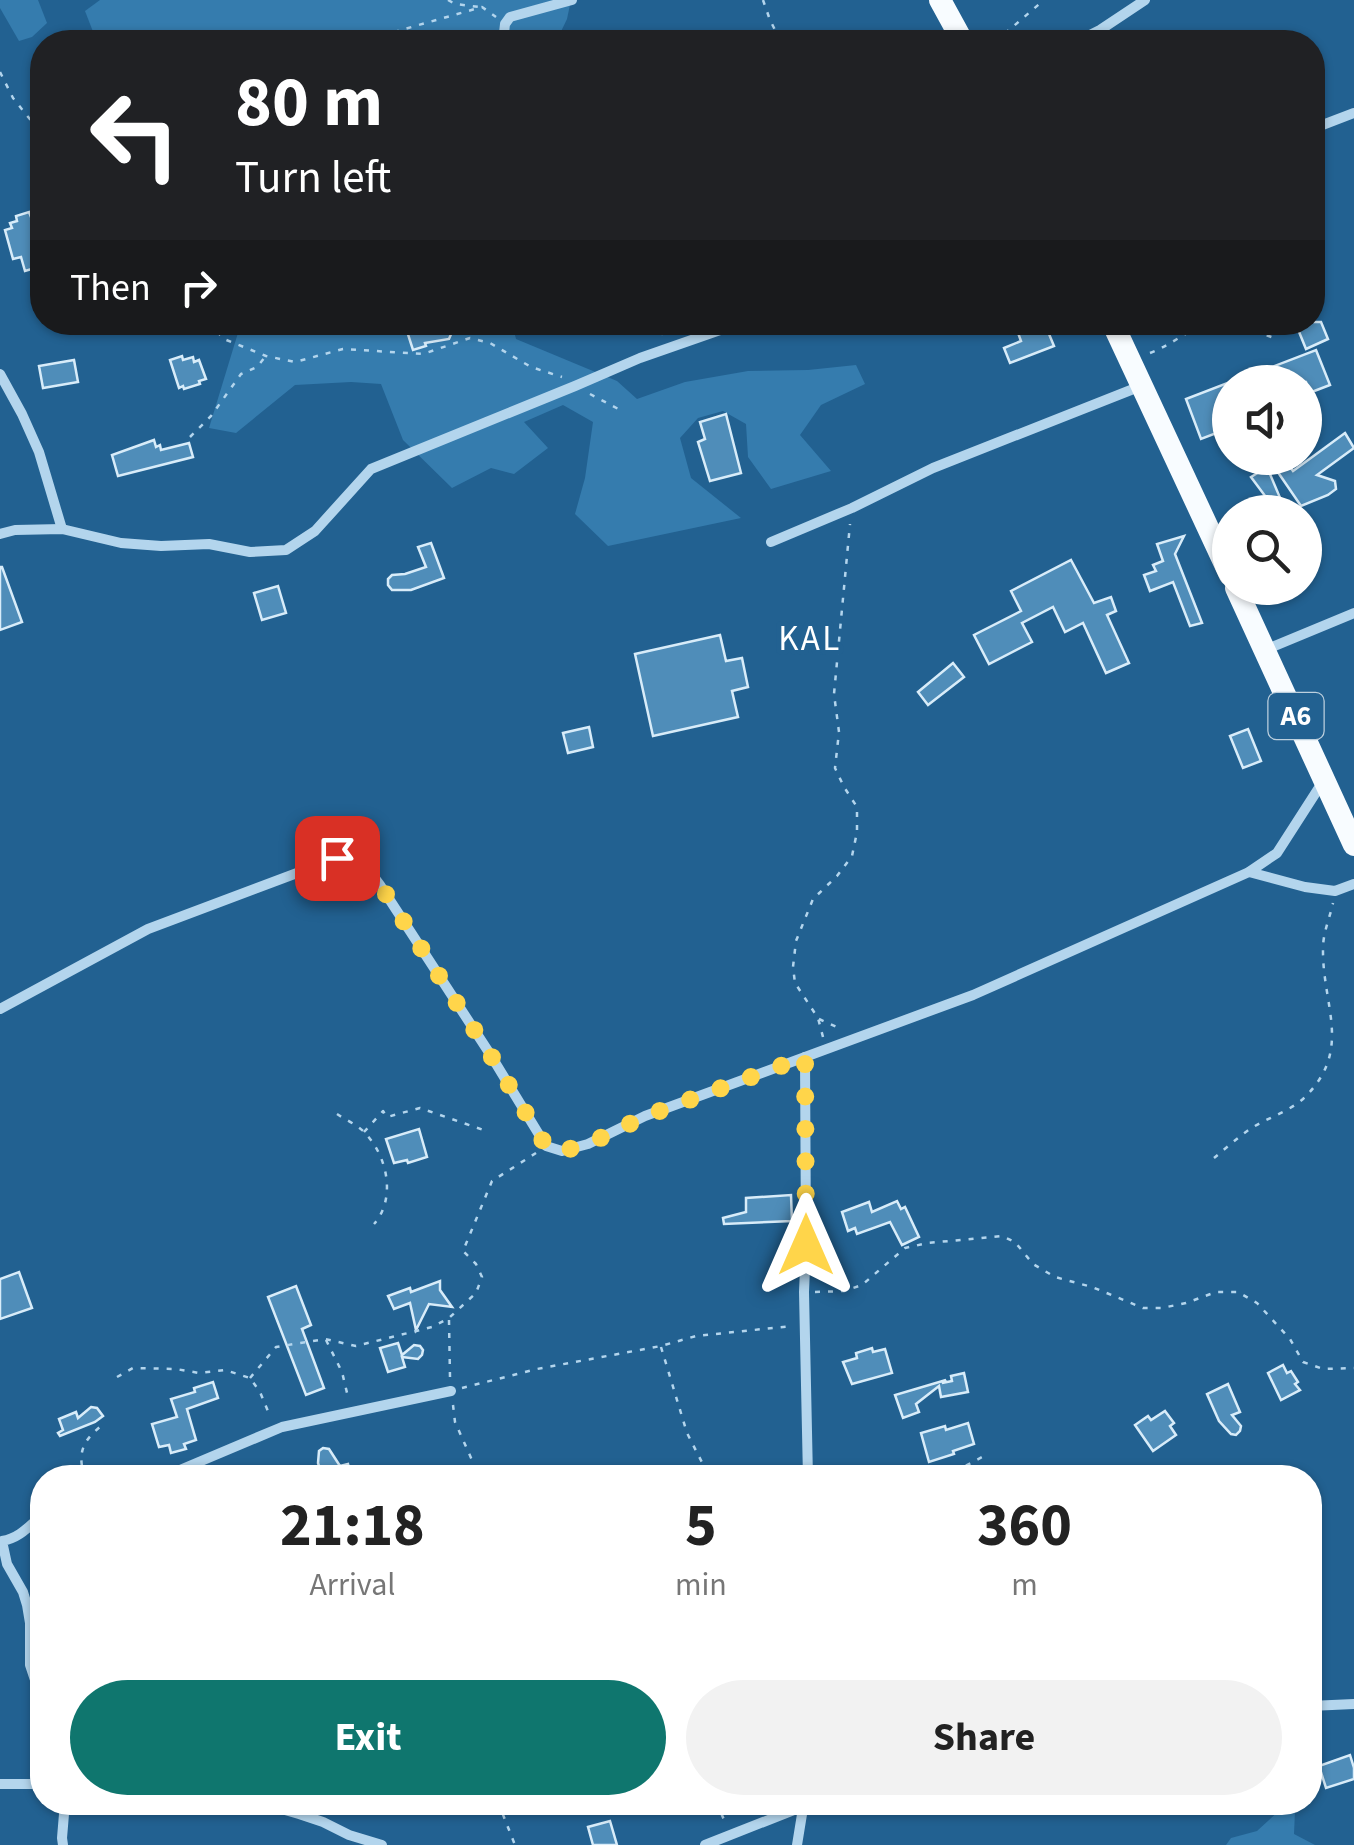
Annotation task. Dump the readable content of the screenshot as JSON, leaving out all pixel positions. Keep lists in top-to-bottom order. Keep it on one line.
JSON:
{"streets":{"main road":["A6"]},"districts":["KAL"],"page":{"turn":["80 m","Turn left"],"then":"Then","eta":["21:18","Arrival","5","min","360","m"],"buttons":["Exit","Share"]}}
